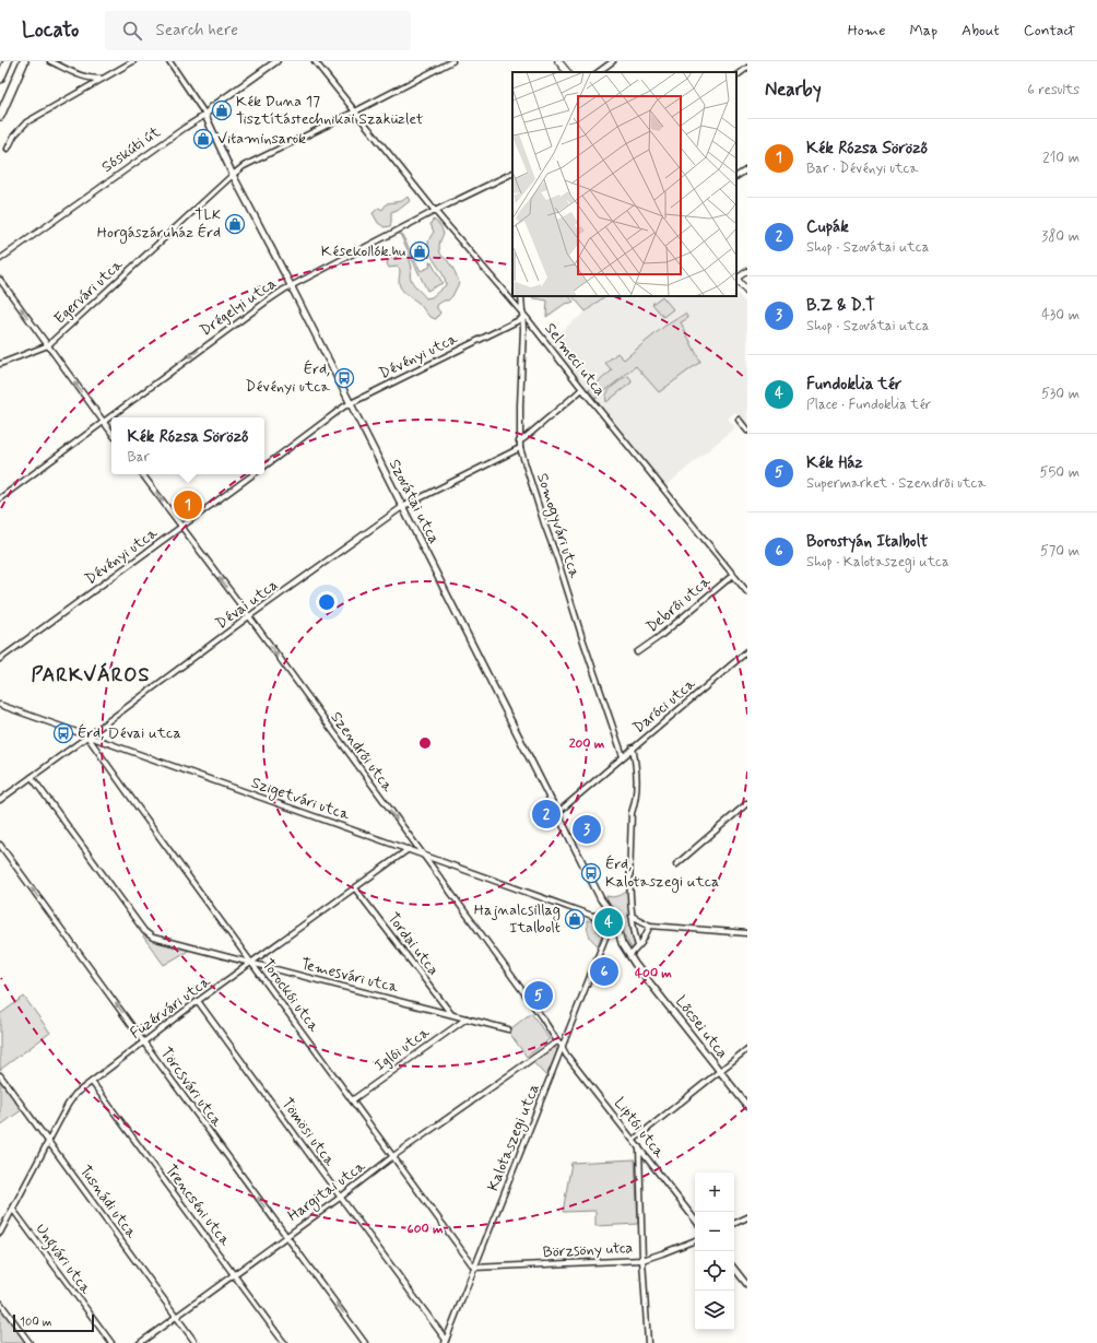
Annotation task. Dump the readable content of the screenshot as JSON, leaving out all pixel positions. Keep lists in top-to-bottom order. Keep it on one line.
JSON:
{"streets":{"street":["Sóskúti út","Egervári utca","Drégelyi utca","Dévényi utca","Selmeci utca","Szovátai utca","Somogyvári utca","Dévai utca","Debrői utca","Daróci utca","Szendrői utca","Szigetvári utca","Tordai utca","Temesvári utca","Torockói utca","Füzérvári utca","Lőcsei utca","Iglói utca","Törcsvári utca","Liptói utca","Tömösi utca","Kalotaszegi utca","Hargitai utca","Tusnádi utca","Trencséni utca","Börzsöny utca","Ungvári utca"]},"crossings":[["Sóskúti út","Szovátai utca"],["Egervári utca","Selmeci utca"],["Egervári utca","Szovátai utca"],["Drégelyi utca","Selmeci utca"],["Drégelyi utca","Szovátai utca"],["Dévényi utca","Selmeci utca"],["Dévényi utca","Szovátai utca"],["Dévényi utca","Somogyvári utca"],["Dévényi utca","Szendrői utca"],["Selmeci utca","Somogyvári utca"],["Selmeci utca","Debrői utca"],["Szovátai utca","Dévai utca"],["Szovátai utca","Daróci utca"],["Somogyvári utca","Dévai utca"],["Somogyvári utca","Daróci utca"],["Dévai utca","Szendrői utca"],["Dévai utca","Szigetvári utca"],["Dévai utca","Temesvári utca"],["Dévai utca","Torockói utca"],["Szendrői utca","Szigetvári utca"],["Szendrői utca","Liptói utca"],["Szendrői utca","Kalotaszegi utca"],["Szendrői utca","Hargitai utca"],["Szigetvári utca","Torockói utca"],["Szigetvári utca","Füzérvári utca"],["Szigetvári utca","Lőcsei utca"],["Szigetvári utca","Kalotaszegi utca"],["Tordai utca","Temesvári utca"],["Tordai utca","Füzérvári utca"],["Temesvári utca","Torockói utca"],["Temesvári utca","Füzérvári utca"],["Temesvári utca","Iglói utca"],["Torockói utca","Füzérvári utca"],["Torockói utca","Iglói utca"],["Torockói utca","Kalotaszegi utca"],["Torockói utca","Hargitai utca"],["Torockói utca","Börzsöny utca"],["Füzérvári utca","Törcsvári utca"],["Füzérvári utca","Tömösi utca"],["Füzérvári utca","Tusnádi utca"],["Füzérvári utca","Trencséni utca"],["Füzérvári utca","Ungvári utca"],["Lőcsei utca","Kalotaszegi utca"],["Törcsvári utca","Hargitai utca"],["Liptói utca","Kalotaszegi utca"],["Tömösi utca","Kalotaszegi utca"],["Tömösi utca","Hargitai utca"],["Kalotaszegi utca","Börzsöny utca"],["Hargitai utca","Tusnádi utca"],["Hargitai utca","Trencséni utca"]],"one_way":["Drégelyi utca","Törcsvári utca"],"districts":["PARKVÁROS"],"places":{"shop":["Kék Duna 17 Tisztítástechnikai Szaküzlet","Vitaminsarok","TLK Horgászáruház Érd","Késekollók.hu","Hajnalcsillag Italbolt"],"bus stop":["Érd, Dévényi utca","Érd, Dévai utca","Érd, Kalotaszegi utca"]},"scale_bar":"100 m","page":{"header":"Locato","search":"Search here","nav":["Home","Map","About","Contact"],"heading":["Nearby","6 results"],"list":[{"mark":"1","name":"Kék Rózsa Söröző","note":"Bar · Dévényi utca","value":"210 m"},{"mark":"2","name":"Cupák","note":"Shop · Szovátai utca","value":"380 m"},{"mark":"3","name":"B.Z & D.T","note":"Shop · Szovátai utca","value":"430 m"},{"mark":"4","name":"Fundoklia tér","note":"Place · Fundoklia tér","value":"530 m"},{"mark":"5","name":"Kék Ház","note":"Supermarket · Szendrői utca","value":"550 m"},{"mark":"6","name":"Borostyán Italbolt","note":"Shop · Kalotaszegi utca","value":"570 m"}],"popup":["Kék Rózsa Söröző","Bar"],"pins":["1","2","3","4","6","5"],"map_buttons":["+","−"],"scale":"100 m"},"rings":["200 m","400 m","600 m"]}
